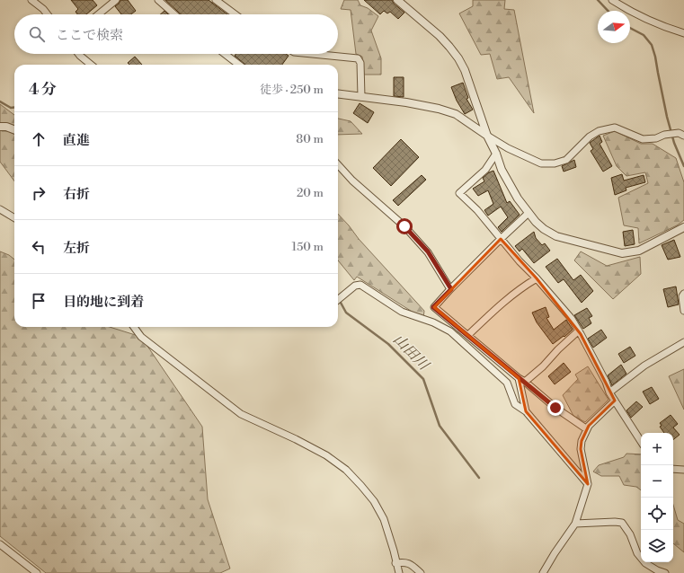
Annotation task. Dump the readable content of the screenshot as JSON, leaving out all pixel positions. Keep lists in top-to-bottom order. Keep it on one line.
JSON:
{"water":["山田川"],"north":"right","page":{"search":"ここで検索","heading":["4 分","徒歩 · 250 m"],"list":[["直進","80 m"],["右折","20 m"],["左折","150 m"],"目的地に到着"],"map_buttons":["+","−"]}}
